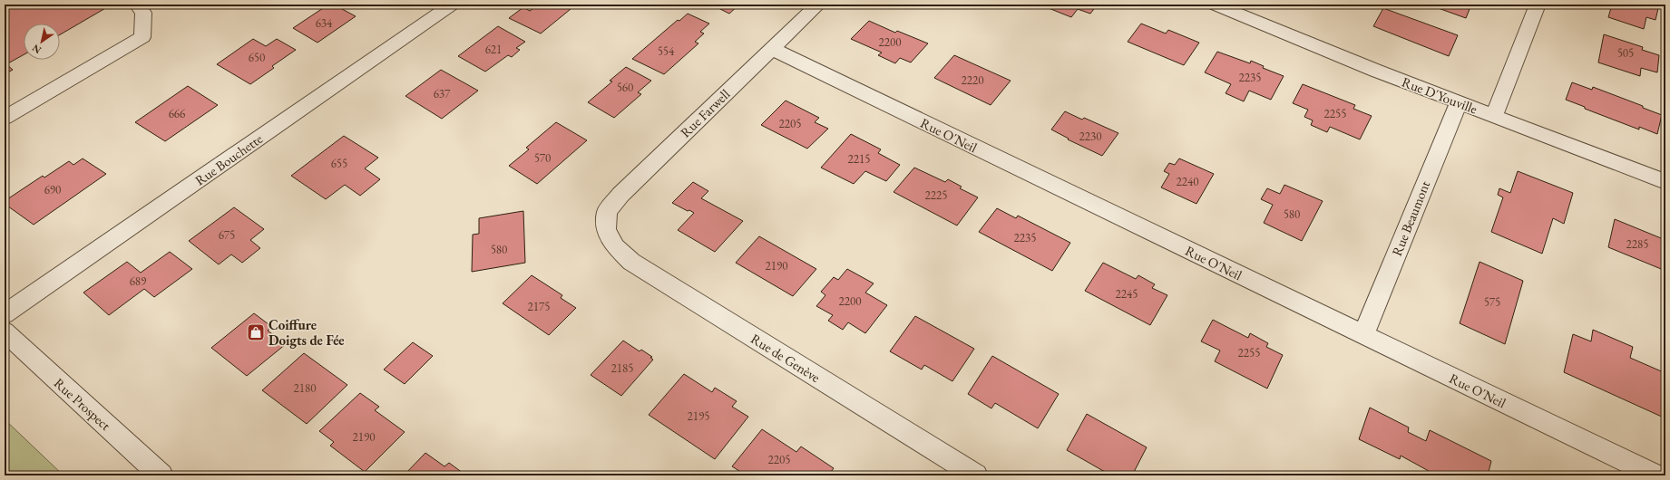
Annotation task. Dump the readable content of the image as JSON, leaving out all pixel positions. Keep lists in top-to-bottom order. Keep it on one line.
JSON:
{"streets":{"street":["Rue D'Youville","Rue Farwell","Rue O'Neil","Rue Bouchette","Rue Beaumont","Rue de Genève","Rue Prospect"]},"crossings":[["Rue D'Youville","Rue Beaumont"],["Rue Farwell","Rue O'Neil"],["Rue Farwell","Rue de Genève"],["Rue O'Neil","Rue Beaumont"]],"places":{"shop":["Coiffure Doigts de Fée"]},"house_numbers":["634","2200","621","554","505","650","2235","2220","560","637","666","2255","2205","2230","570","2215","655","2240","690","2225","580","675","2235","2285","580","2190","689","2245","2200","575","2175","2255","2185","2180","2195","2190","2205"],"north":"bottom left"}
